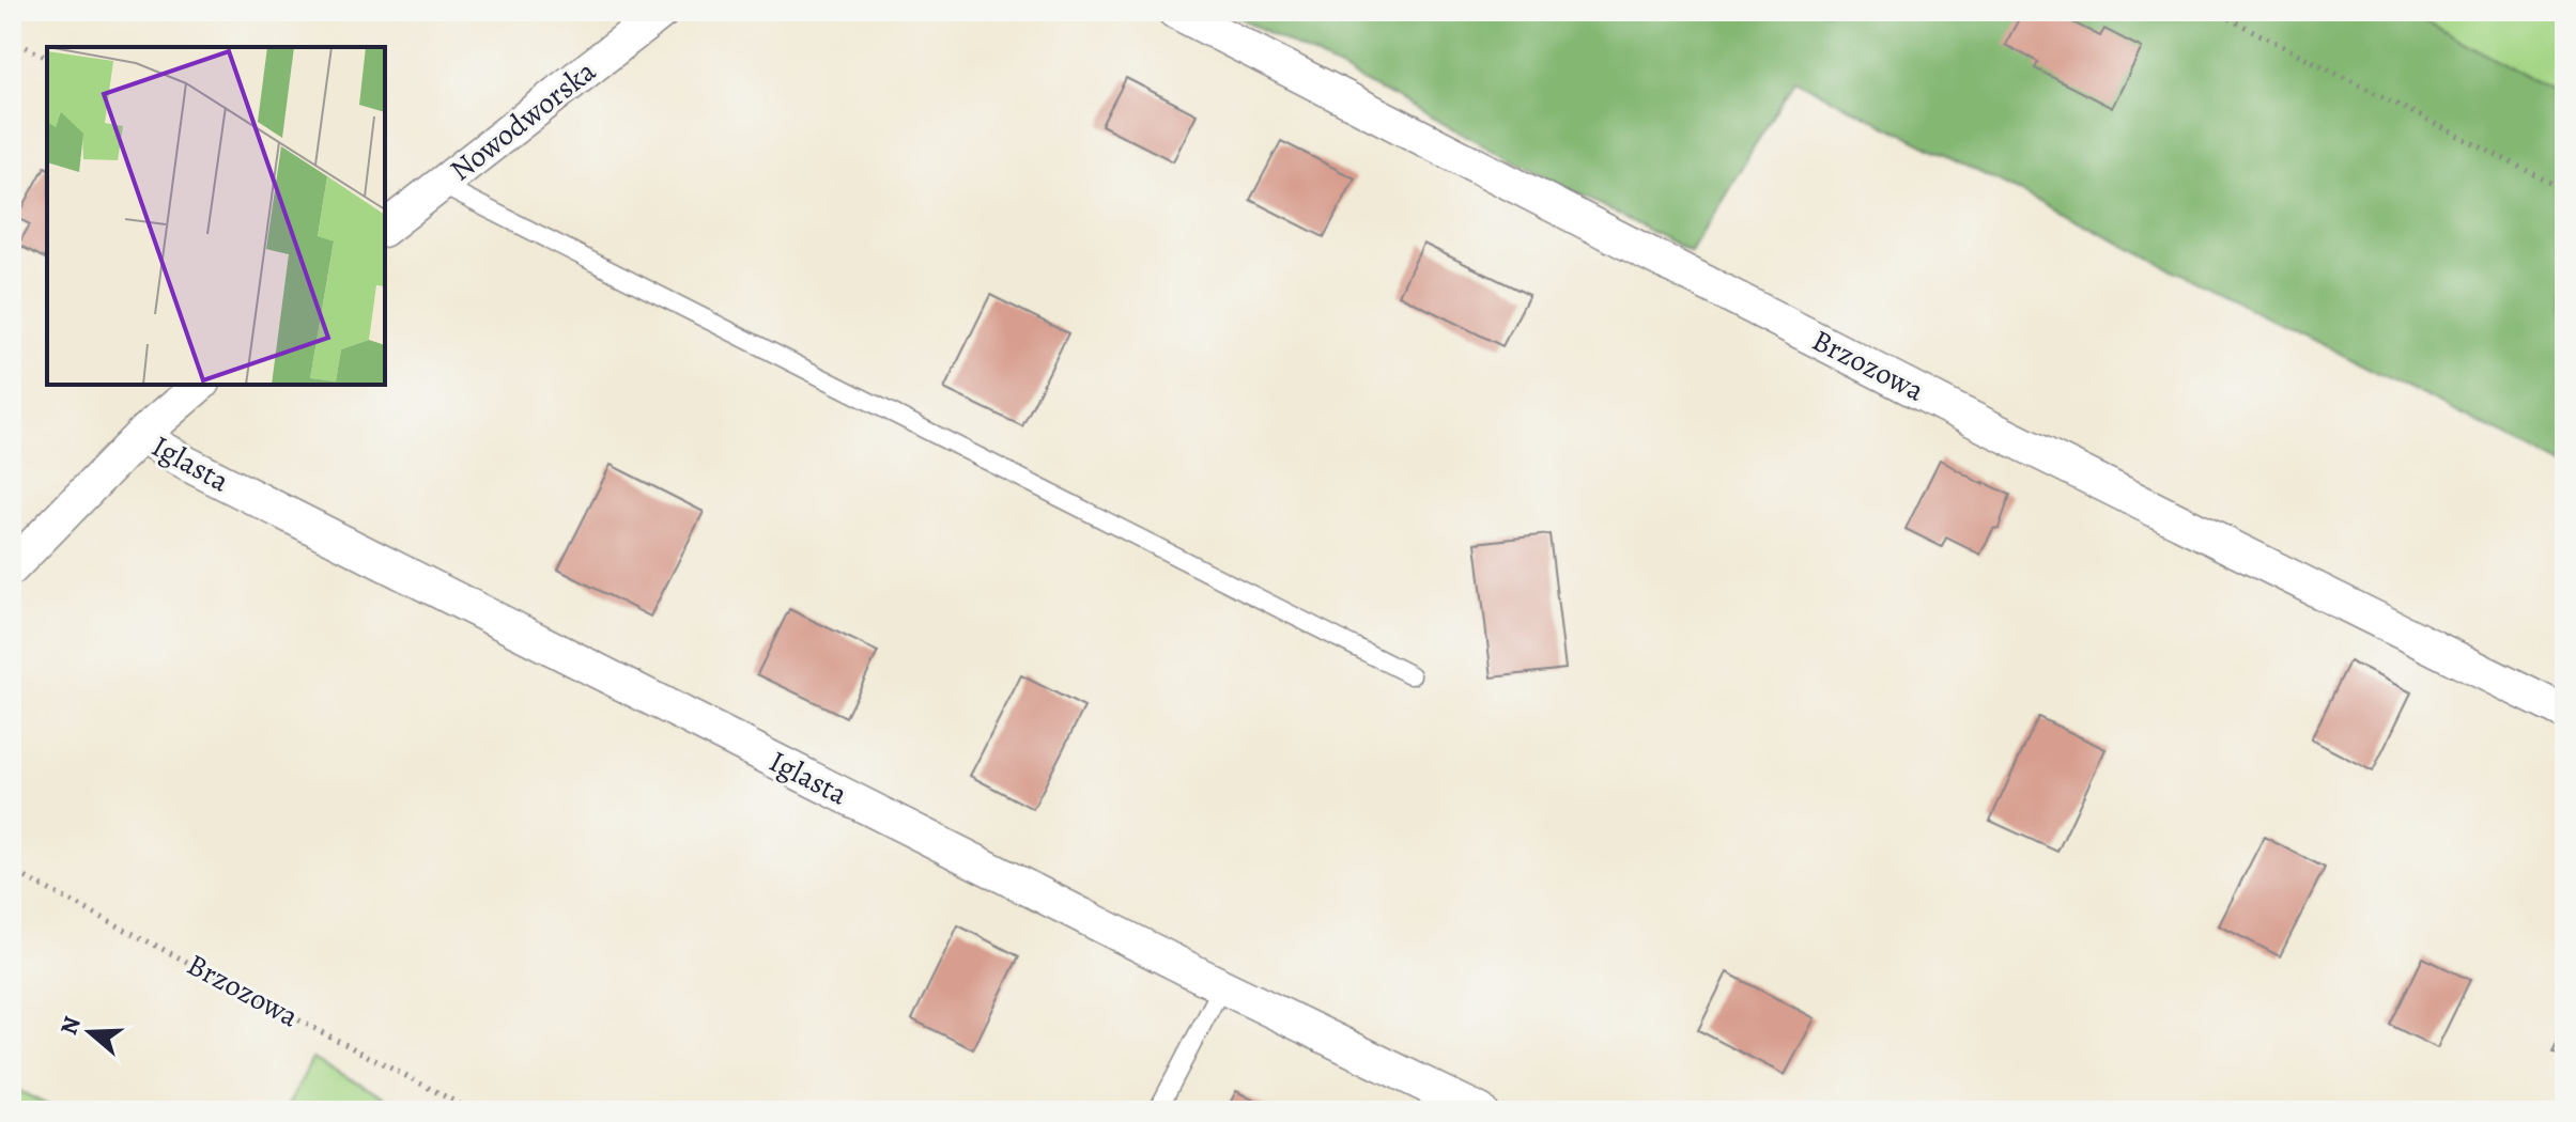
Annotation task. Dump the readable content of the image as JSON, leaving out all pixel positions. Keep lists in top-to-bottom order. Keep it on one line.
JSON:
{"streets":{"street":["Nowodworska","Brzozowa","Iglasta"]},"north":"left"}
